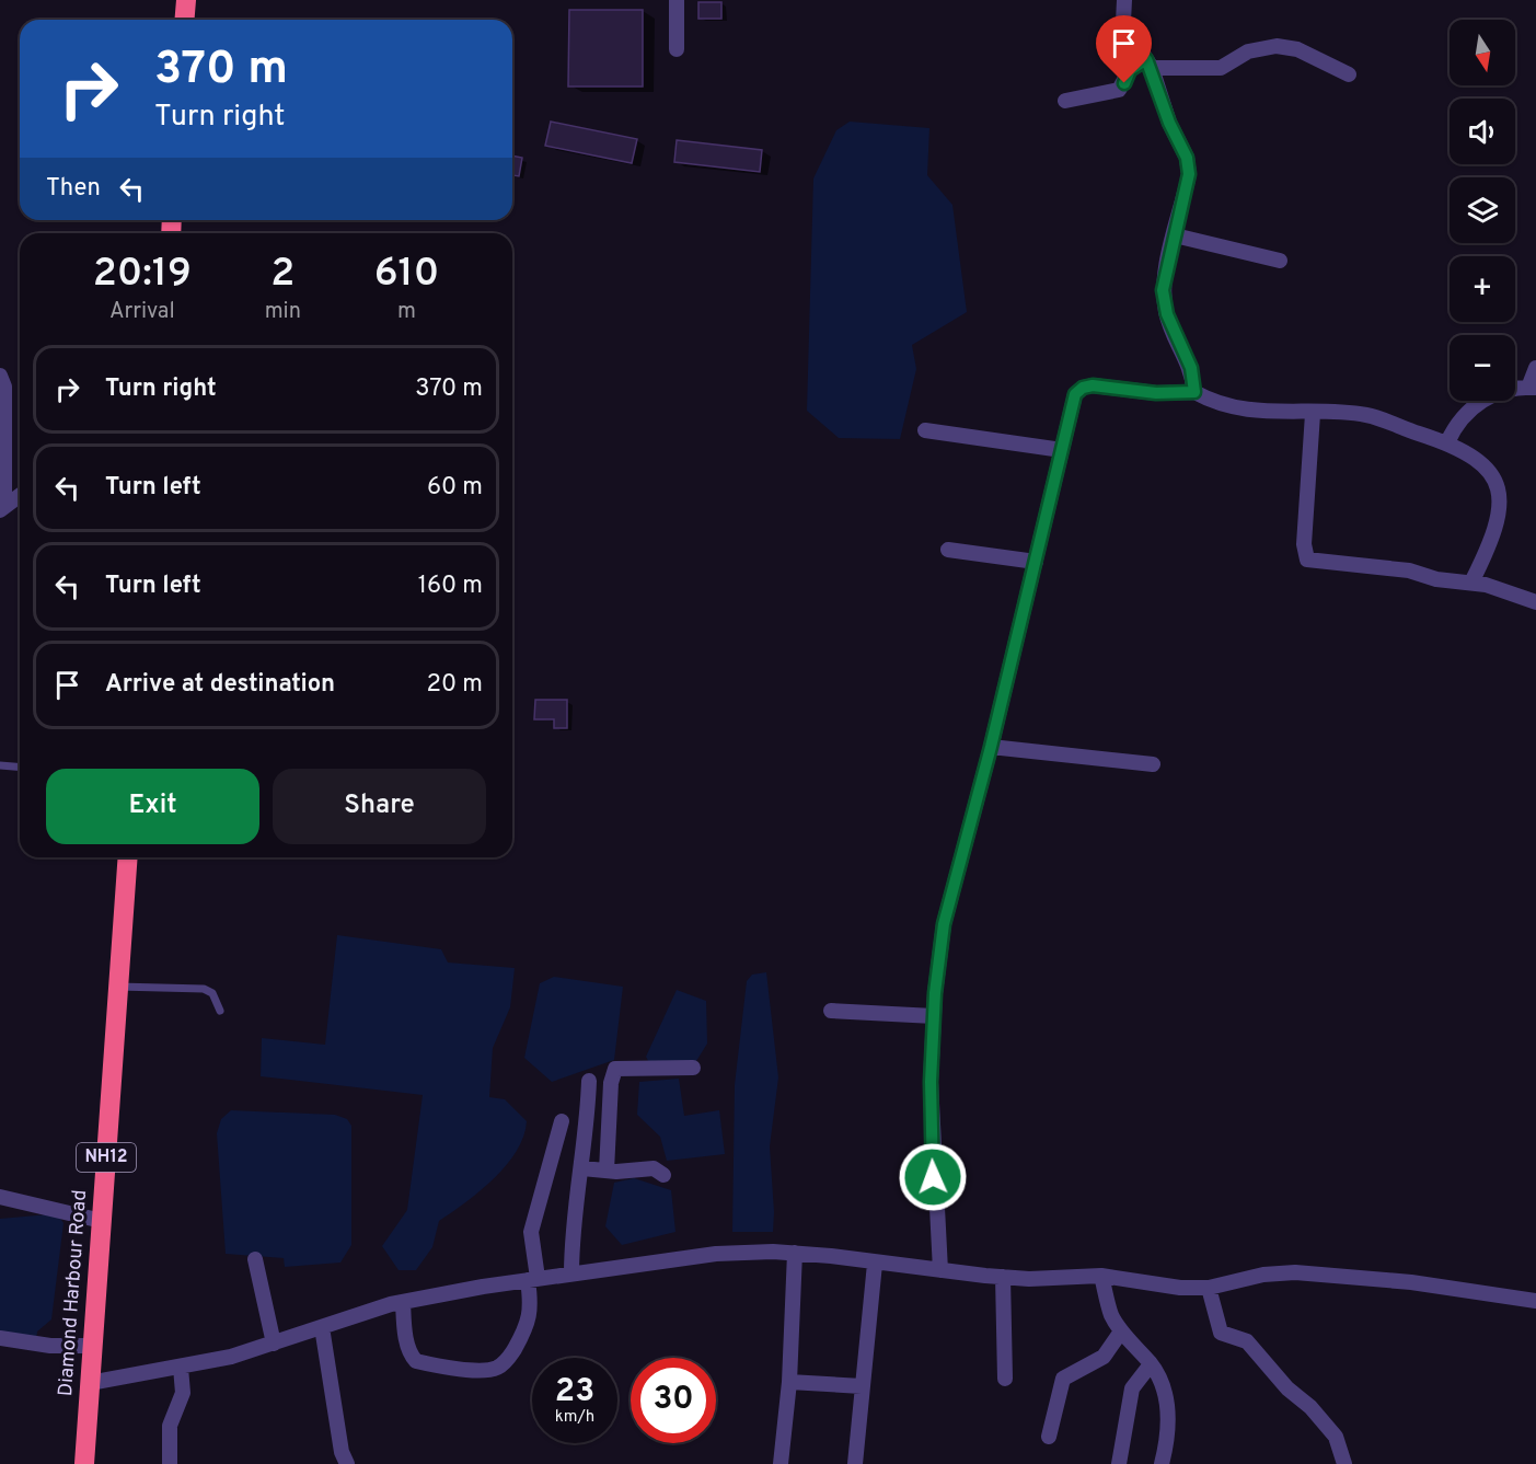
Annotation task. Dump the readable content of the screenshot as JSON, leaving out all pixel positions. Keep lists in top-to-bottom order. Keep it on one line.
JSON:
{"streets":{"highway":["NH12","Diamond Harbour Road"]},"north":"bottom","page":{"map_buttons":["+","−"],"turn":["370 m","Turn right"],"then":"Then","eta":["20:19","Arrival","2","min","610","m"],"list":[{"name":"Turn right","value":"370 m"},{"name":"Turn left","value":"60 m"},{"name":"Turn left","value":"160 m"},{"name":"Arrive at destination","value":"20 m"}],"buttons":["Exit","Share"],"speed":"23 km/h","limit":"30"}}
